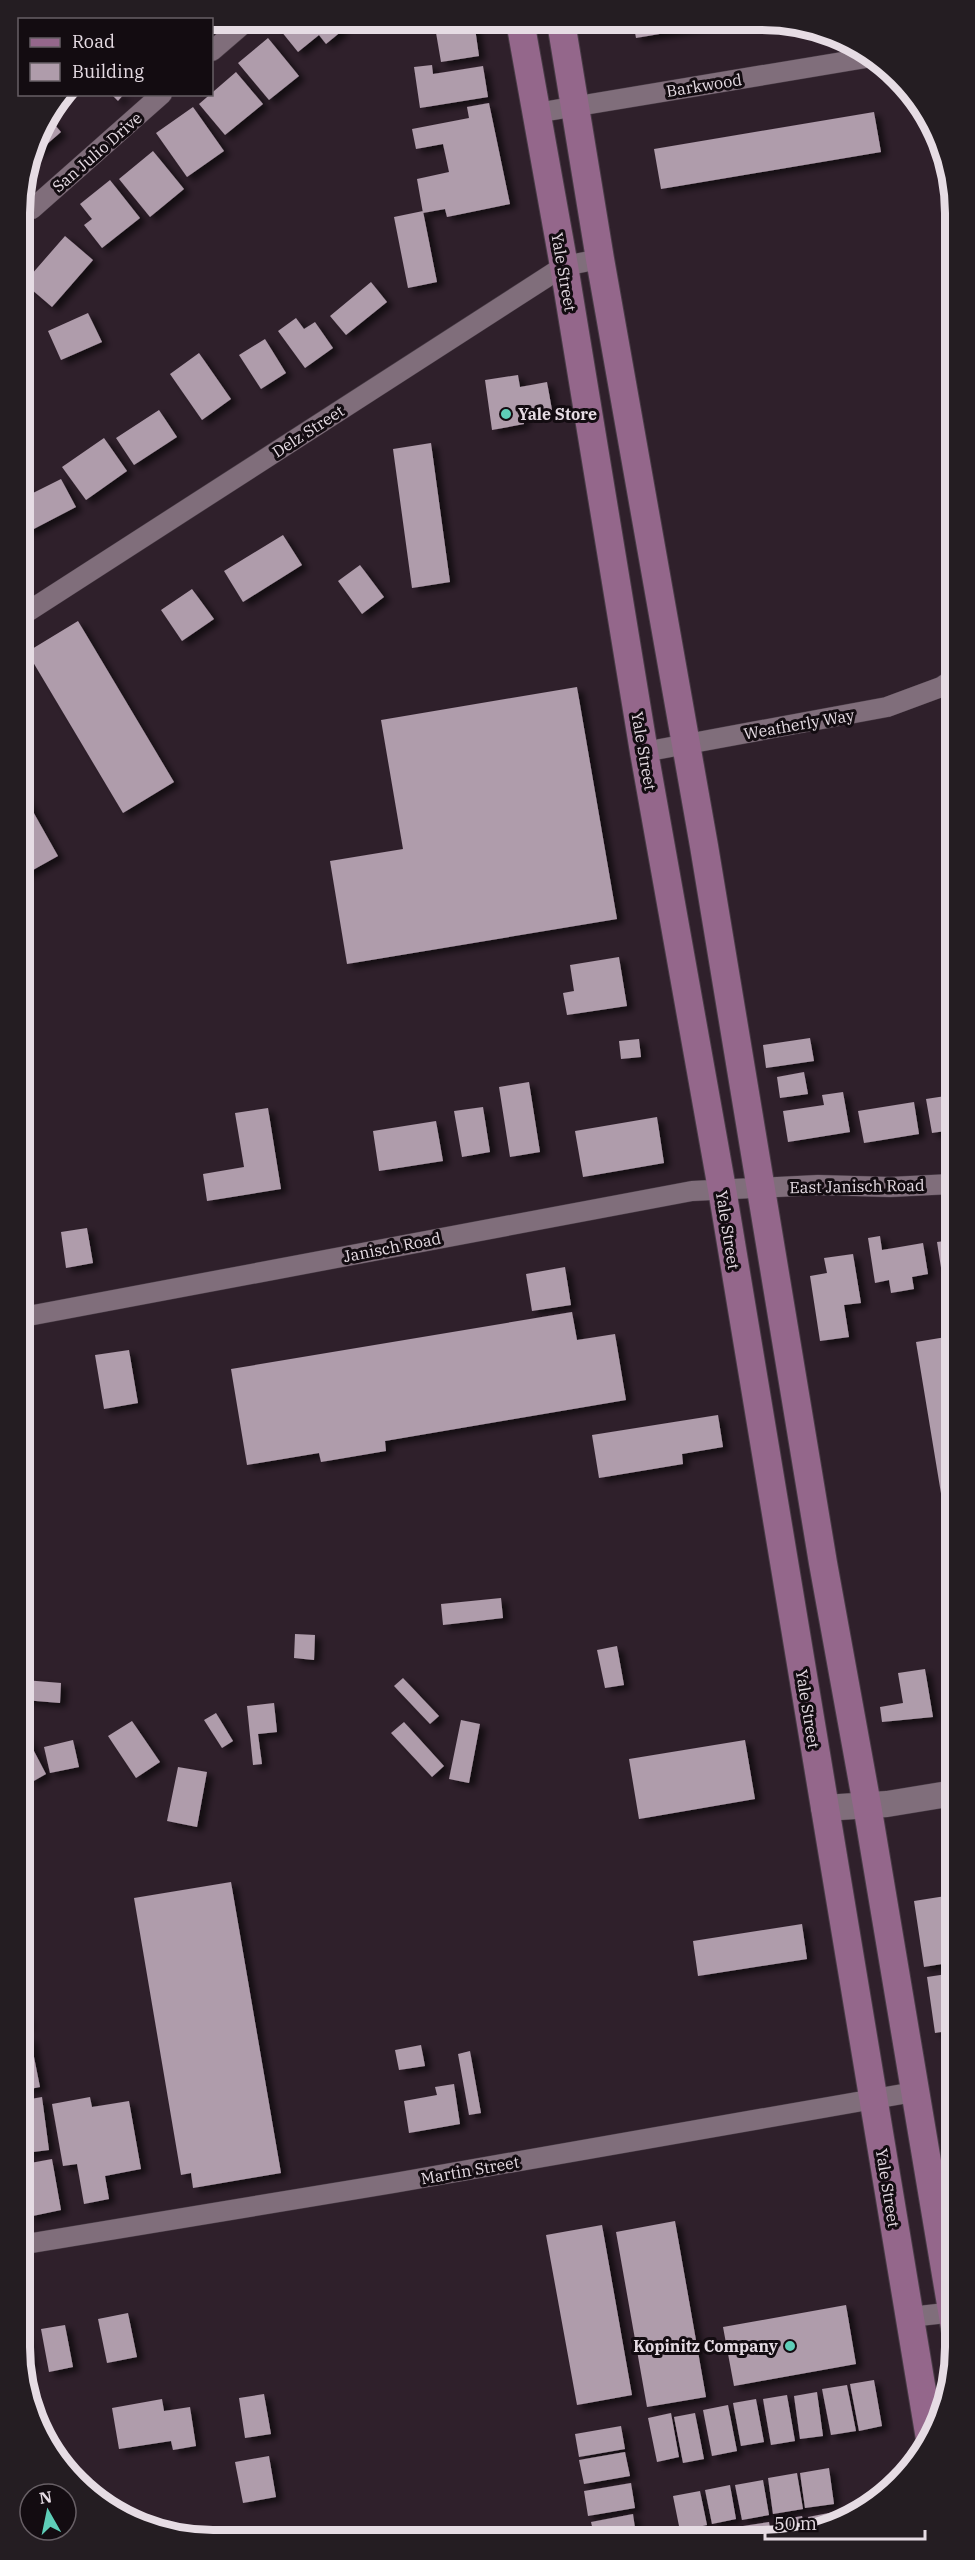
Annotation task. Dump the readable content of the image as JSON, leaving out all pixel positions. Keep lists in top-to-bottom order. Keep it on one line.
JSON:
{"streets":{"main road":["Yale Street"],"street":["Barkwood","San Julio Drive","Delz Street","Weatherly Way","East Janisch Road","Janisch Road","Martin Street"]},"crossings":[["Barkwood","Yale Street"],["Yale Street","Delz Street"],["Yale Street","Weatherly Way"],["Yale Street","Janisch Road"],["Yale Street","Martin Street"],["East Janisch Road","Janisch Road"]],"places":["Yale Store","Kopinitz Company"],"legend":["Road","Building"],"scale_bar":"50 m","north":"top"}
